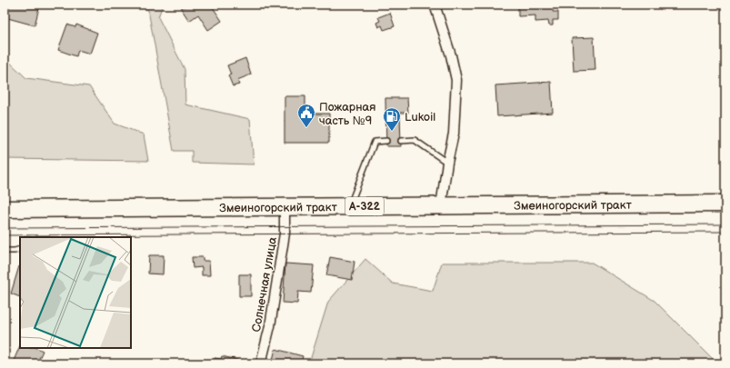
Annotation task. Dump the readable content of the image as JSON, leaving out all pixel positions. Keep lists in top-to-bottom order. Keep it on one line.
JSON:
{"streets":{"highway":["Змеиногорский тракт","А-322"],"street":["Солнечная улица"]},"crossings":[["Змеиногорский тракт","Солнечная улица"]],"places":{"public building":["Пожарная часть №9"],"fuel station":["Lukoil"]}}
